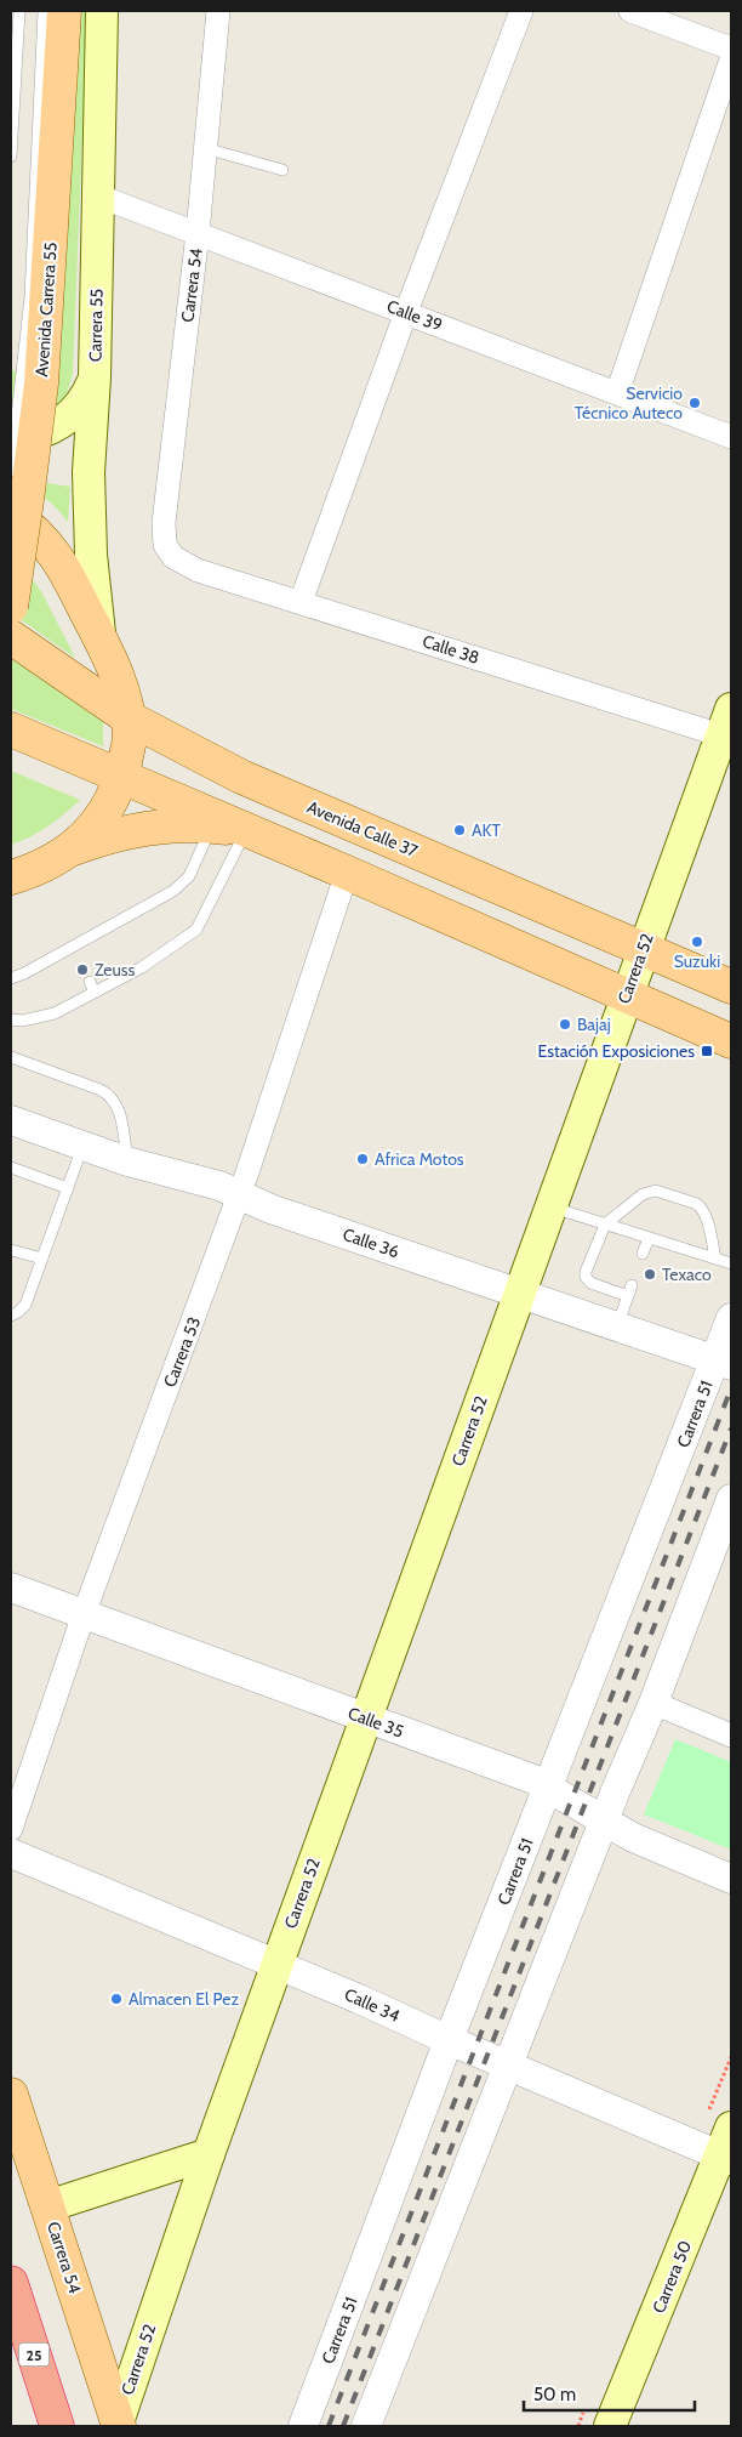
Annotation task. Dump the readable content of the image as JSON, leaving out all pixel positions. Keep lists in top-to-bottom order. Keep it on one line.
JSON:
{"streets":{"highway":["25"],"main road":["Carrera 54","Avenida Carrera 55","Carrera 55","Avenida Calle 37","Carrera 52","Carrera 50"],"street":["Calle 39","Calle 38","Calle 36","Carrera 53","Carrera 51","Calle 35","Calle 34"]},"crossings":[["Carrera 54","Calle 39"],["Carrera 54","Calle 38"],["Carrera 54","Carrera 52"],["Calle 39","Carrera 55"],["Calle 38","Carrera 52"],["Avenida Calle 37","Carrera 52"],["Carrera 52","Calle 36"],["Carrera 52","Calle 35"],["Carrera 52","Calle 34"],["Calle 36","Carrera 53"],["Calle 36","Carrera 51"],["Carrera 53","Calle 35"],["Carrera 51","Calle 35"],["Carrera 51","Calle 34"],["Calle 34","Carrera 50"]],"places":{"other":["Servicio Técnico Auteco","AKT","Suzuki","Zeuss","Bajaj","Africa Motos","Texaco","Almacen El Pez"],"transit":["Estación Exposiciones"]},"scale_bar":"50 m"}
